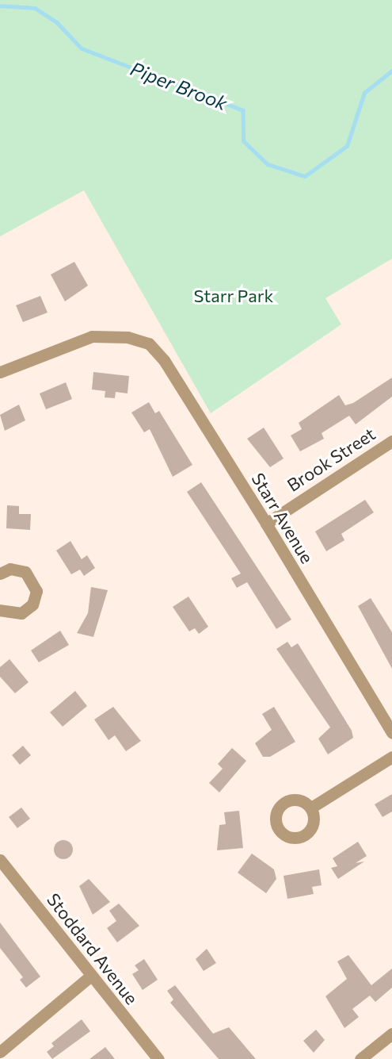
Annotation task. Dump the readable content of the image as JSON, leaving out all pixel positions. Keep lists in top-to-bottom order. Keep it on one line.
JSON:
{"streets":{"street":["Brook Street","Starr Avenue","Stoddard Avenue"]},"crossings":[["Brook Street","Starr Avenue"]],"water":["Piper Brook"],"parks":["Starr Park"]}
